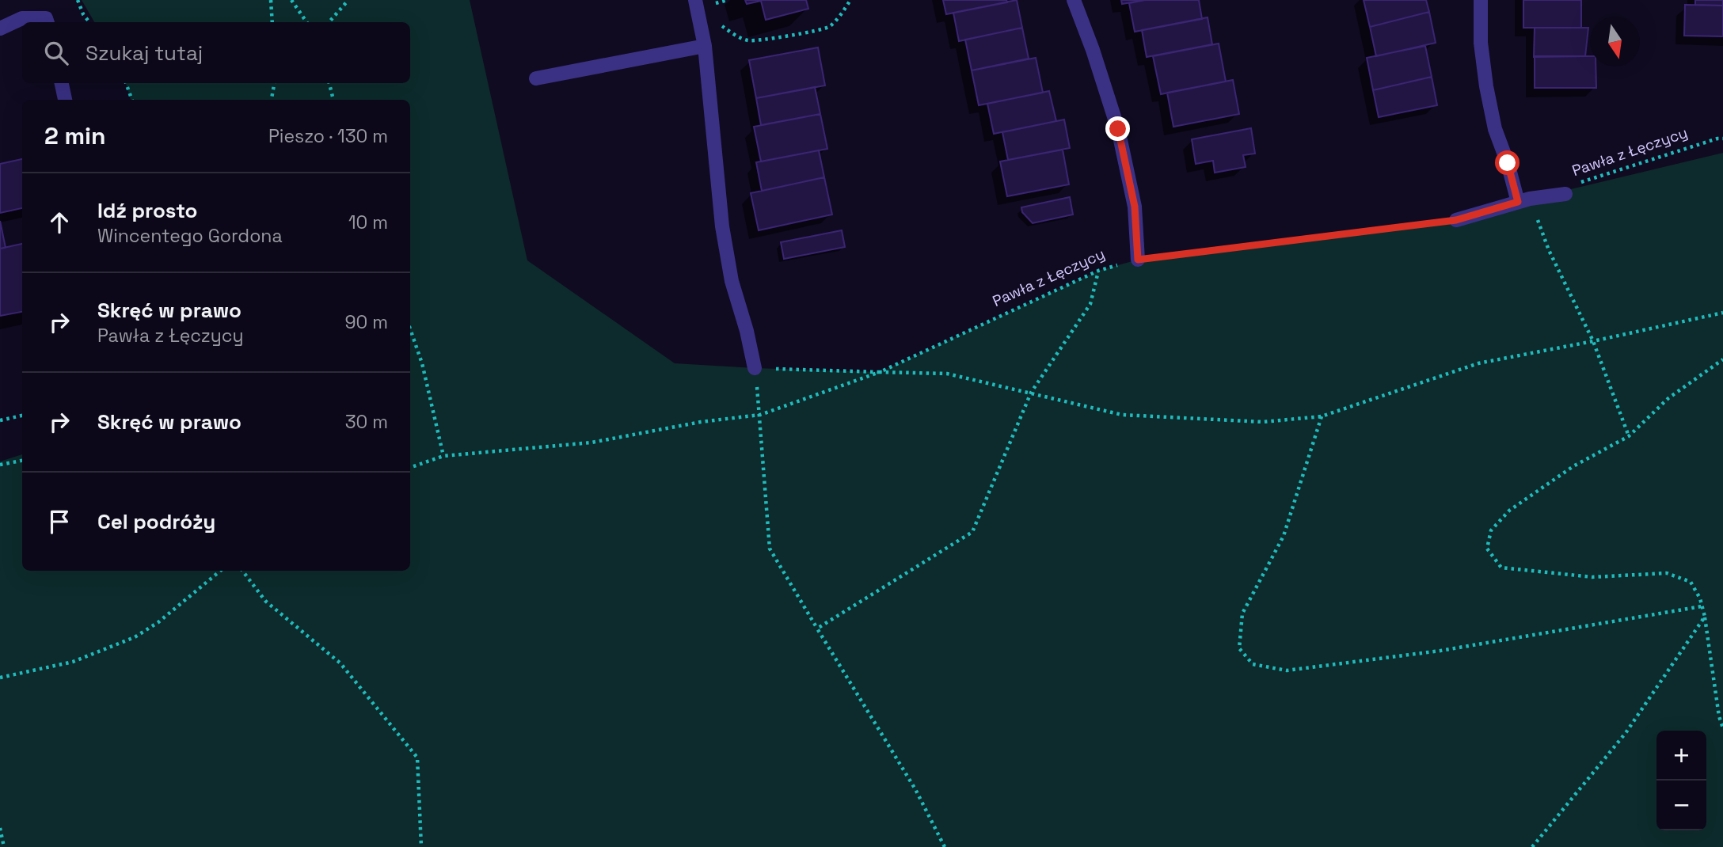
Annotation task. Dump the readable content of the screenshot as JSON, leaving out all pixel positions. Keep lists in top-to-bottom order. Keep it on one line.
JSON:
{"streets":{"street":["Pawła z Łęczycy"]},"north":"bottom","page":{"search":"Szukaj tutaj","heading":["2 min","Pieszo · 130 m"],"list":[["Idź prosto","Wincentego Gordona","10 m"],["Skręć w prawo","Pawła z Łęczycy","90 m"],["Skręć w prawo","30 m"],"Cel podróży"],"map_buttons":["+","−"]}}
